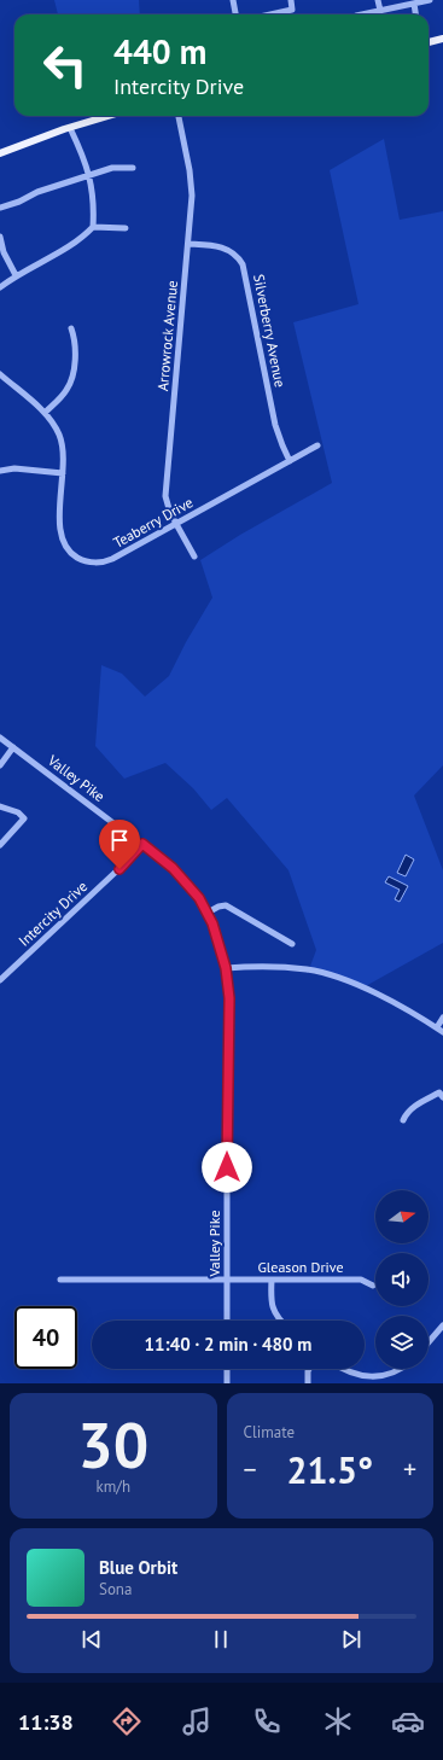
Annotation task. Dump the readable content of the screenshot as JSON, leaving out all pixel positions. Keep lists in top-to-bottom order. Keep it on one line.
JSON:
{"streets":{"street":["Silverberry Avenue","Arrowrock Avenue","Teaberry Drive","Valley Pike","Intercity Drive","Gleason Drive"]},"crossings":[["Silverberry Avenue","Arrowrock Avenue"],["Silverberry Avenue","Teaberry Drive"],["Arrowrock Avenue","Teaberry Drive"],["Valley Pike","Intercity Drive"],["Valley Pike","Gleason Drive"]],"north":"right","page":{"turn":["440 m","Intercity Drive"],"limit":"40","trip":"11:40 · 2 min · 480 m","tile":[["30","km/h"],"Climate"],"heat":["−","21.5°","+"],"song":["Blue Orbit","Sona"],"tabs":"11:38"}}
